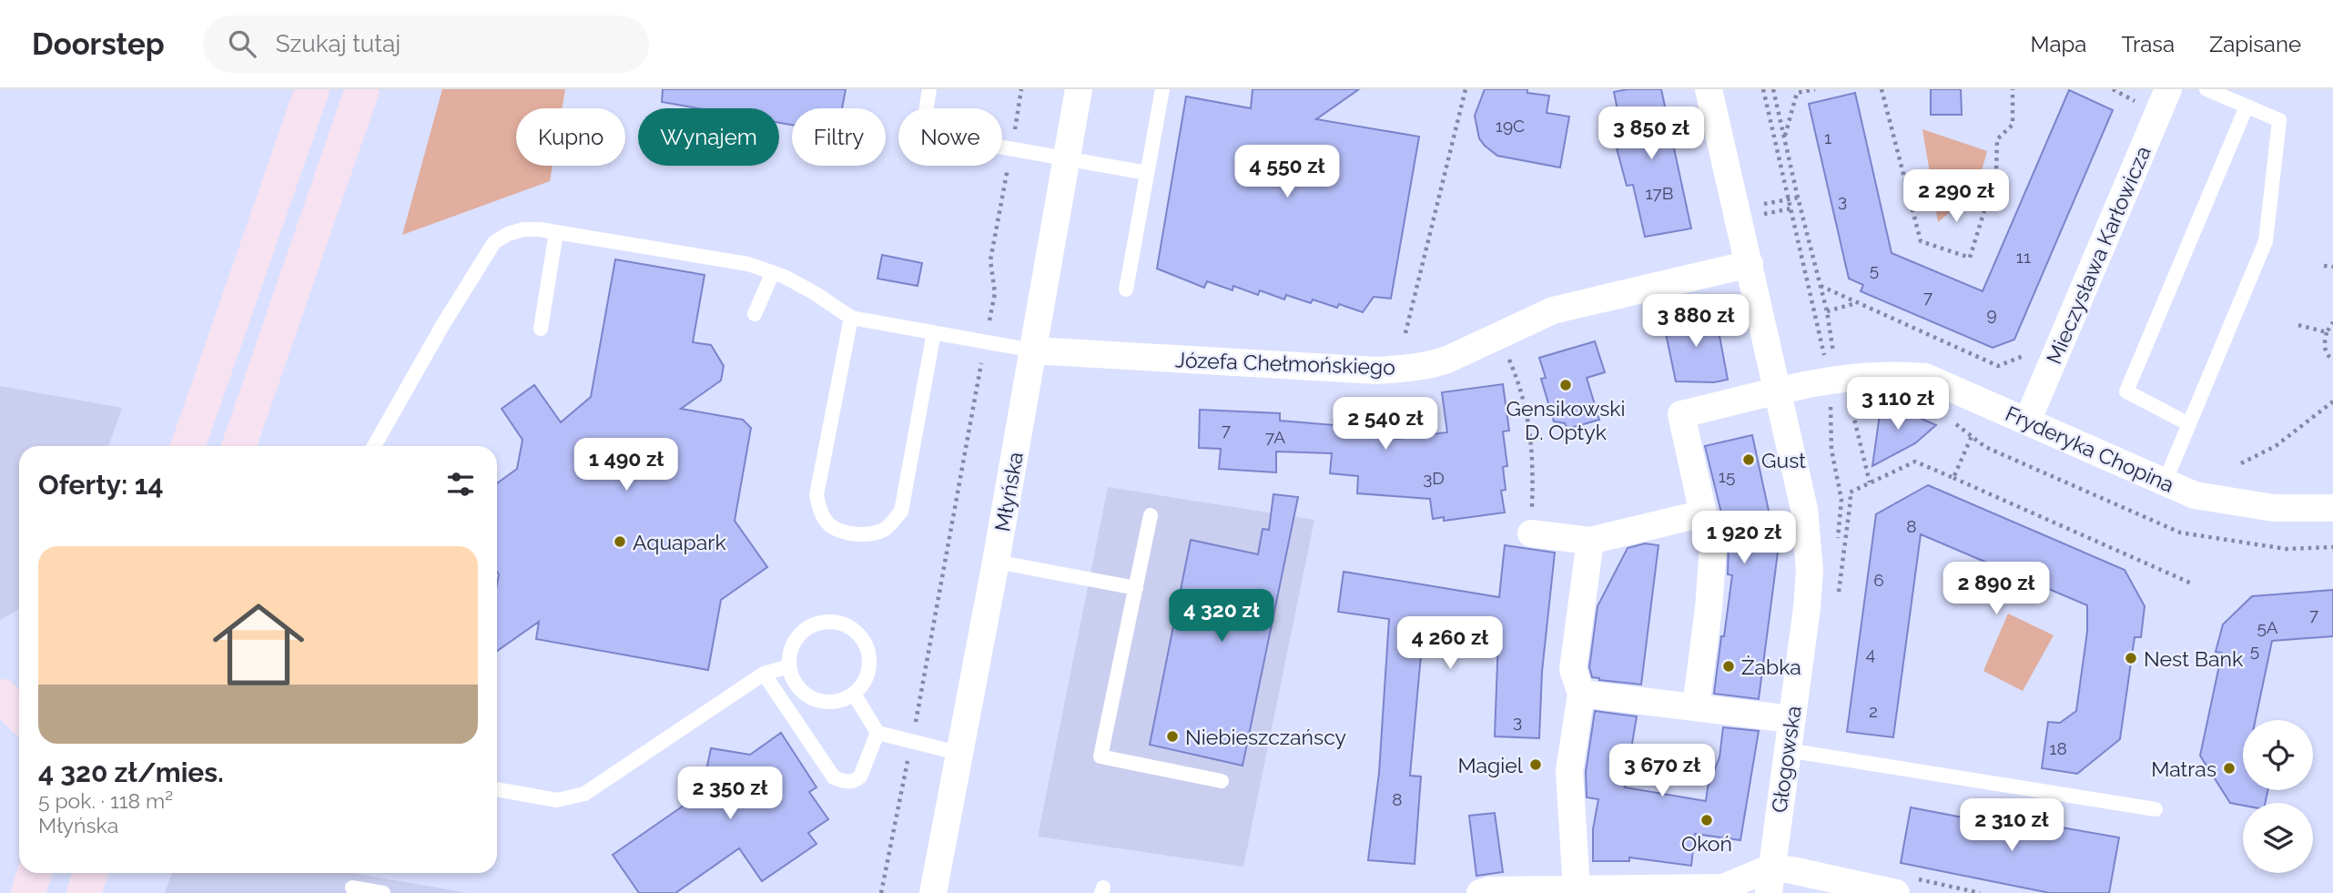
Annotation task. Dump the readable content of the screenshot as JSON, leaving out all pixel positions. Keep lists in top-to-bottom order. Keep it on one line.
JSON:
{"streets":{"street":["Mieczysława Karłowicza","Józefa Chełmońskiego","Fryderyka Chopina","Młyńska","Głogowska"]},"crossings":[["Mieczysława Karłowicza","Fryderyka Chopina"],["Józefa Chełmońskiego","Młyńska"],["Józefa Chełmońskiego","Głogowska"],["Fryderyka Chopina","Głogowska"]],"places":["Gensikowski D. Optyk","Gust","Aquapark","Nest Bank","Żabka","Niebieszczańscy","Magiel","Matras","Okoń"],"house_numbers":["19C","1","17B","3","11","5","7","9","7","7A","15","3D","8","6","7","5A","5","4","2","3","18","8"],"page":{"header":"Doorstep","search":"Szukaj tutaj","nav":["Mapa","Trasa","Zapisane"],"price":["3 850 zł","4 550 zł","2 290 zł","3 880 zł","3 110 zł","2 540 zł","1 490 zł","1 920 zł","2 890 zł","4 320 zł","4 260 zł","3 670 zł","2 350 zł","2 310 zł"],"chip":["Kupno","Wynajem","Filtry","Nowe"],"heading":"Oferty: 14","list":[{"name":"4 320 zł/mies.","note":"5 pok. · 118 m² · Młyńska"}]}}
